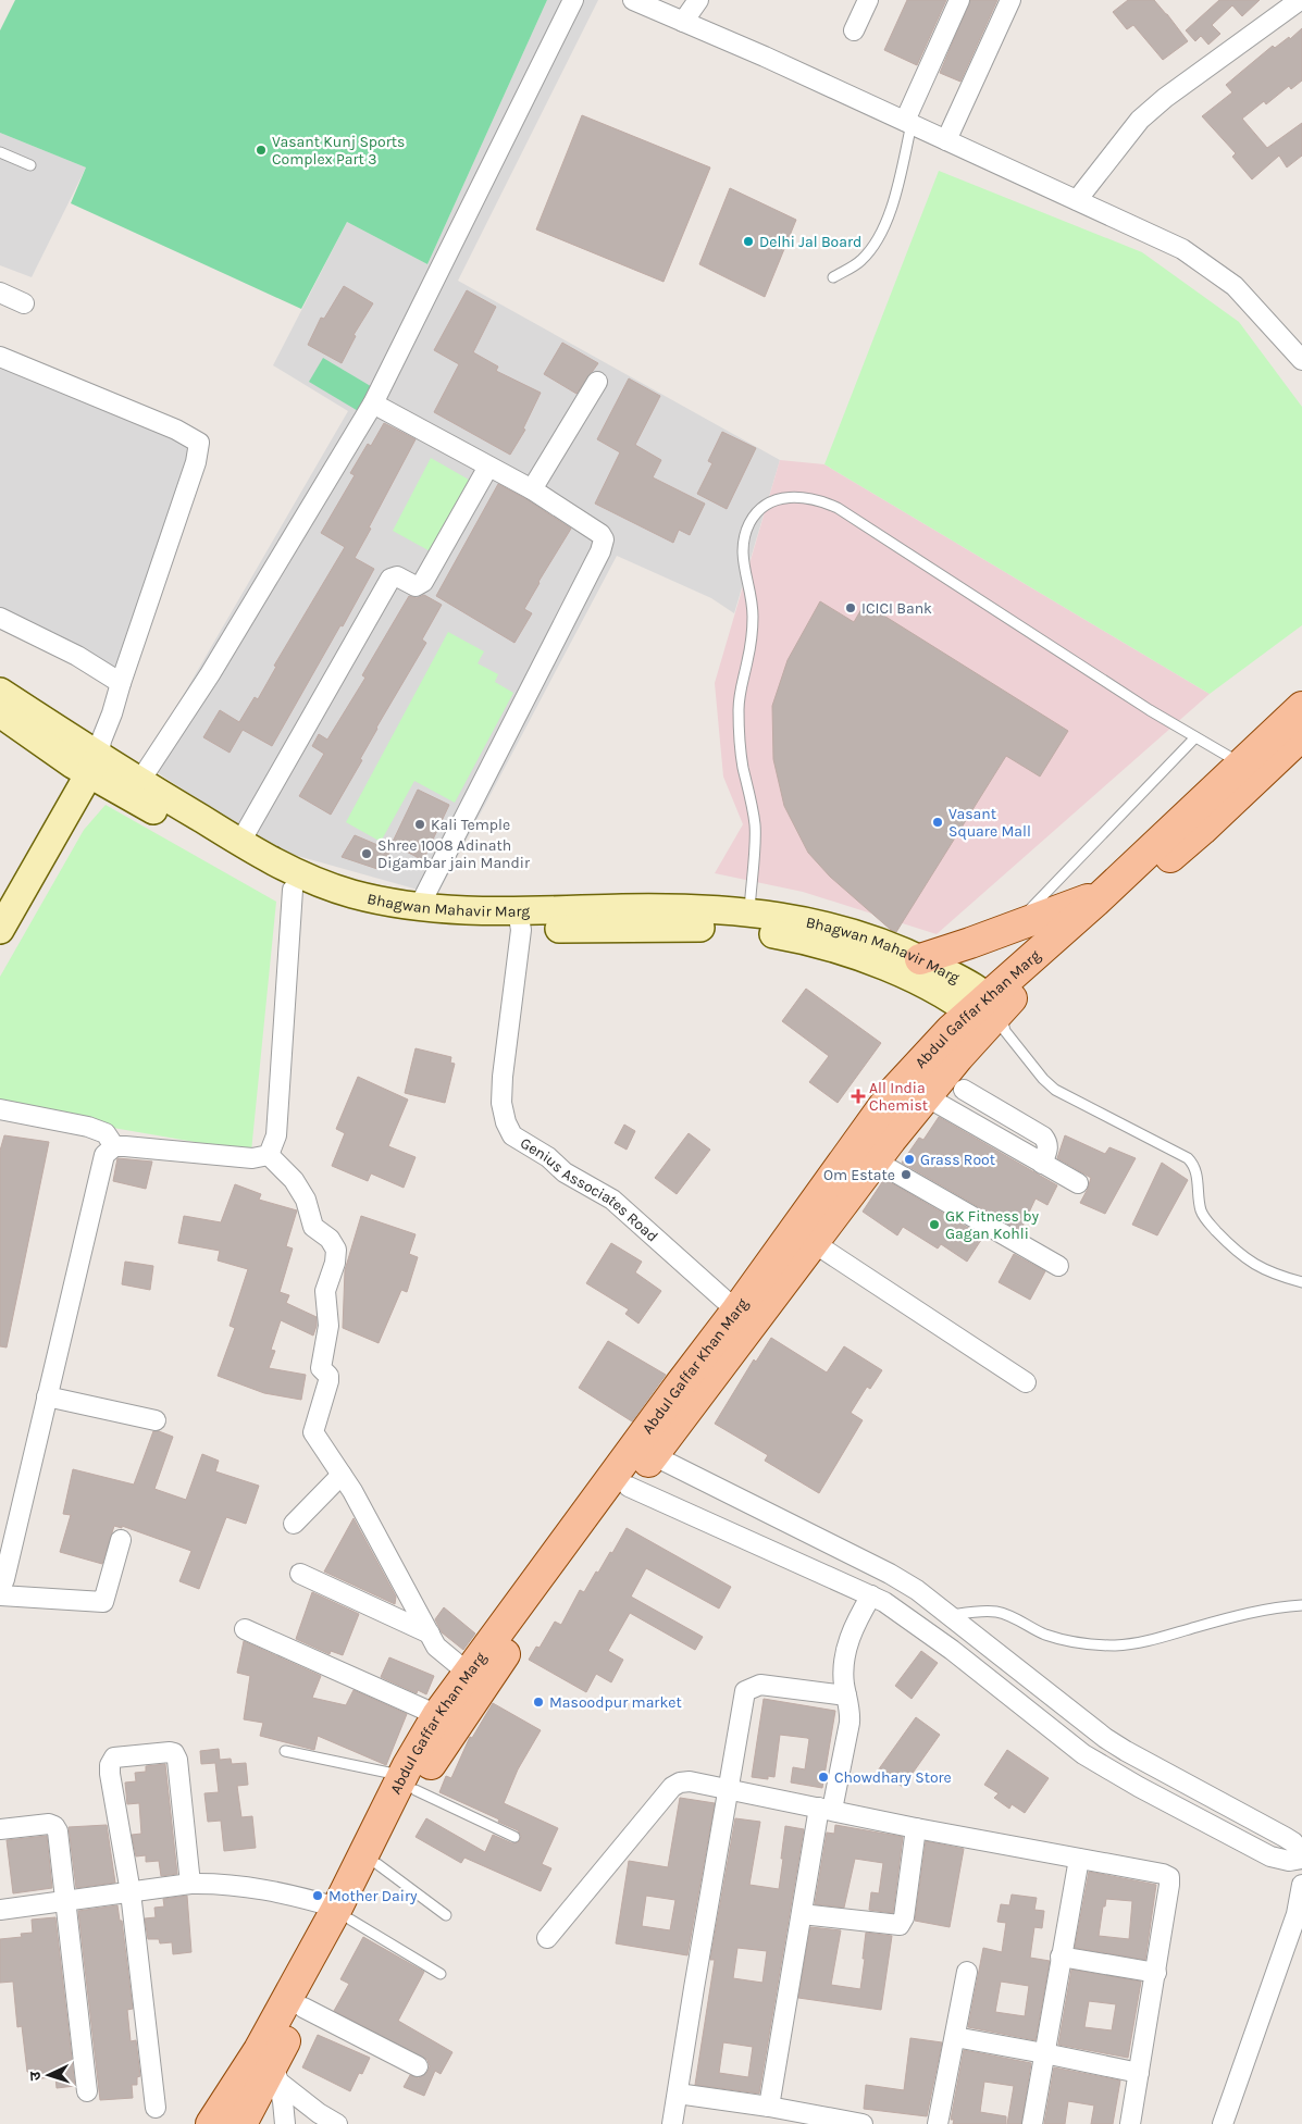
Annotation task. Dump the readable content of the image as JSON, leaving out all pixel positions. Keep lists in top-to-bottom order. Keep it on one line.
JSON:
{"streets":{"main road":["Abdul Gaffar Khan Marg"],"street":["Bhagwan Mahavir Marg","Genius Associates Road"]},"crossings":[["Bhagwan Mahavir Marg","Abdul Gaffar Khan Marg"],["Bhagwan Mahavir Marg","Genius Associates Road"],["Abdul Gaffar Khan Marg","Genius Associates Road"]],"places":{"other":["Vasant Kunj Sports Complex Part 3","Delhi Jal Board","ICICI Bank","Vasant Square Mall","Kali Temple","Shree 1008 Adinath Digambar jain Mandir","Grass Root","Om Estate","GK Fitness by Gagan Kohli","Masoodpur market","Chowdhary Store","Mother Dairy"],"health":["All India Chemist"]},"north":"left"}
